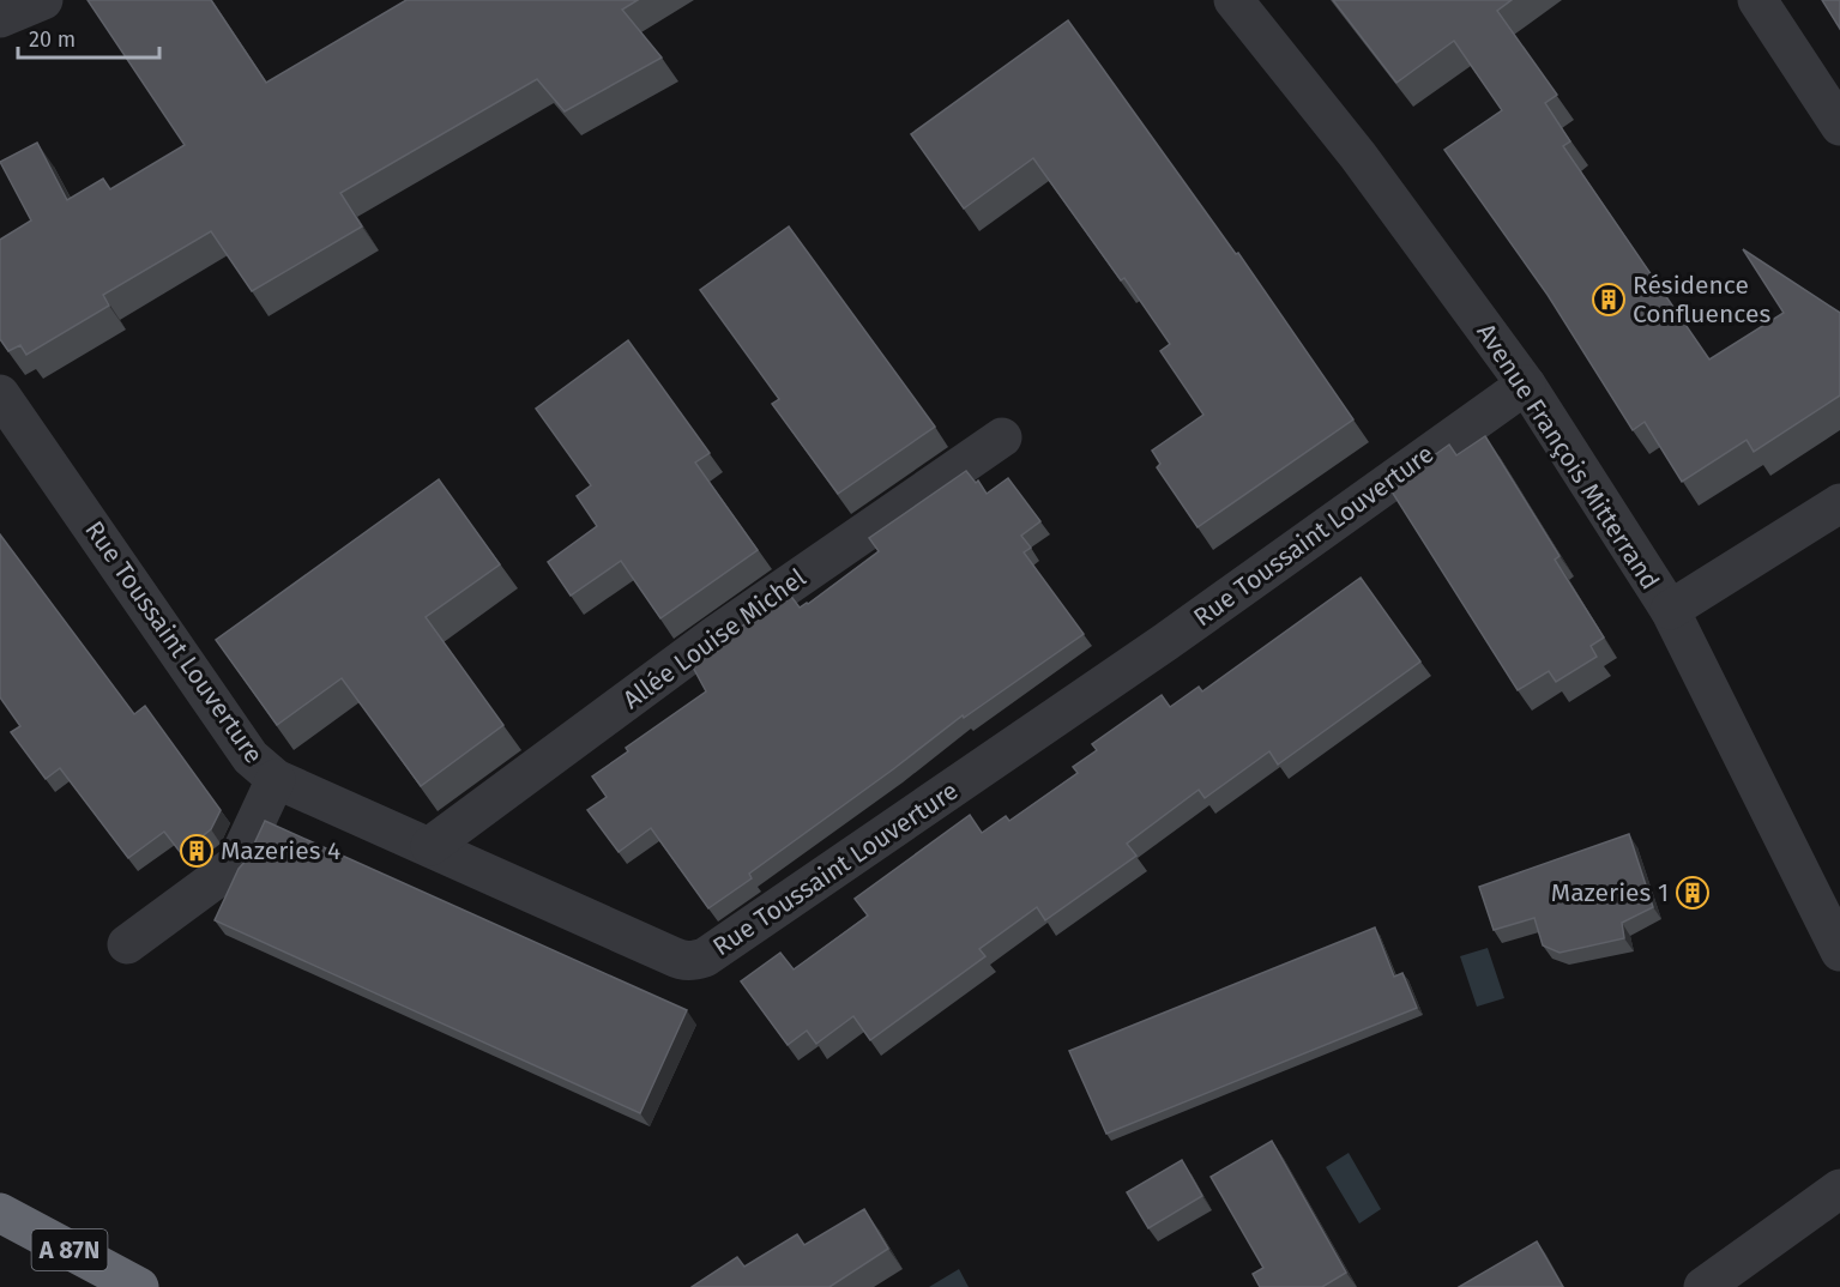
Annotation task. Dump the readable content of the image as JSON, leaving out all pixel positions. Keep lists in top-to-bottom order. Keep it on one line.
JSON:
{"streets":{"highway":["A 87N"],"street":["Avenue François Mitterrand","Rue Toussaint Louverture","Allée Louise Michel"]},"crossings":[["Avenue François Mitterrand","Rue Toussaint Louverture"],["Rue Toussaint Louverture","Allée Louise Michel"]],"places":{"building":["Résidence Confluences","Mazeries 4","Mazeries 1"]},"scale_bar":"20 m"}
